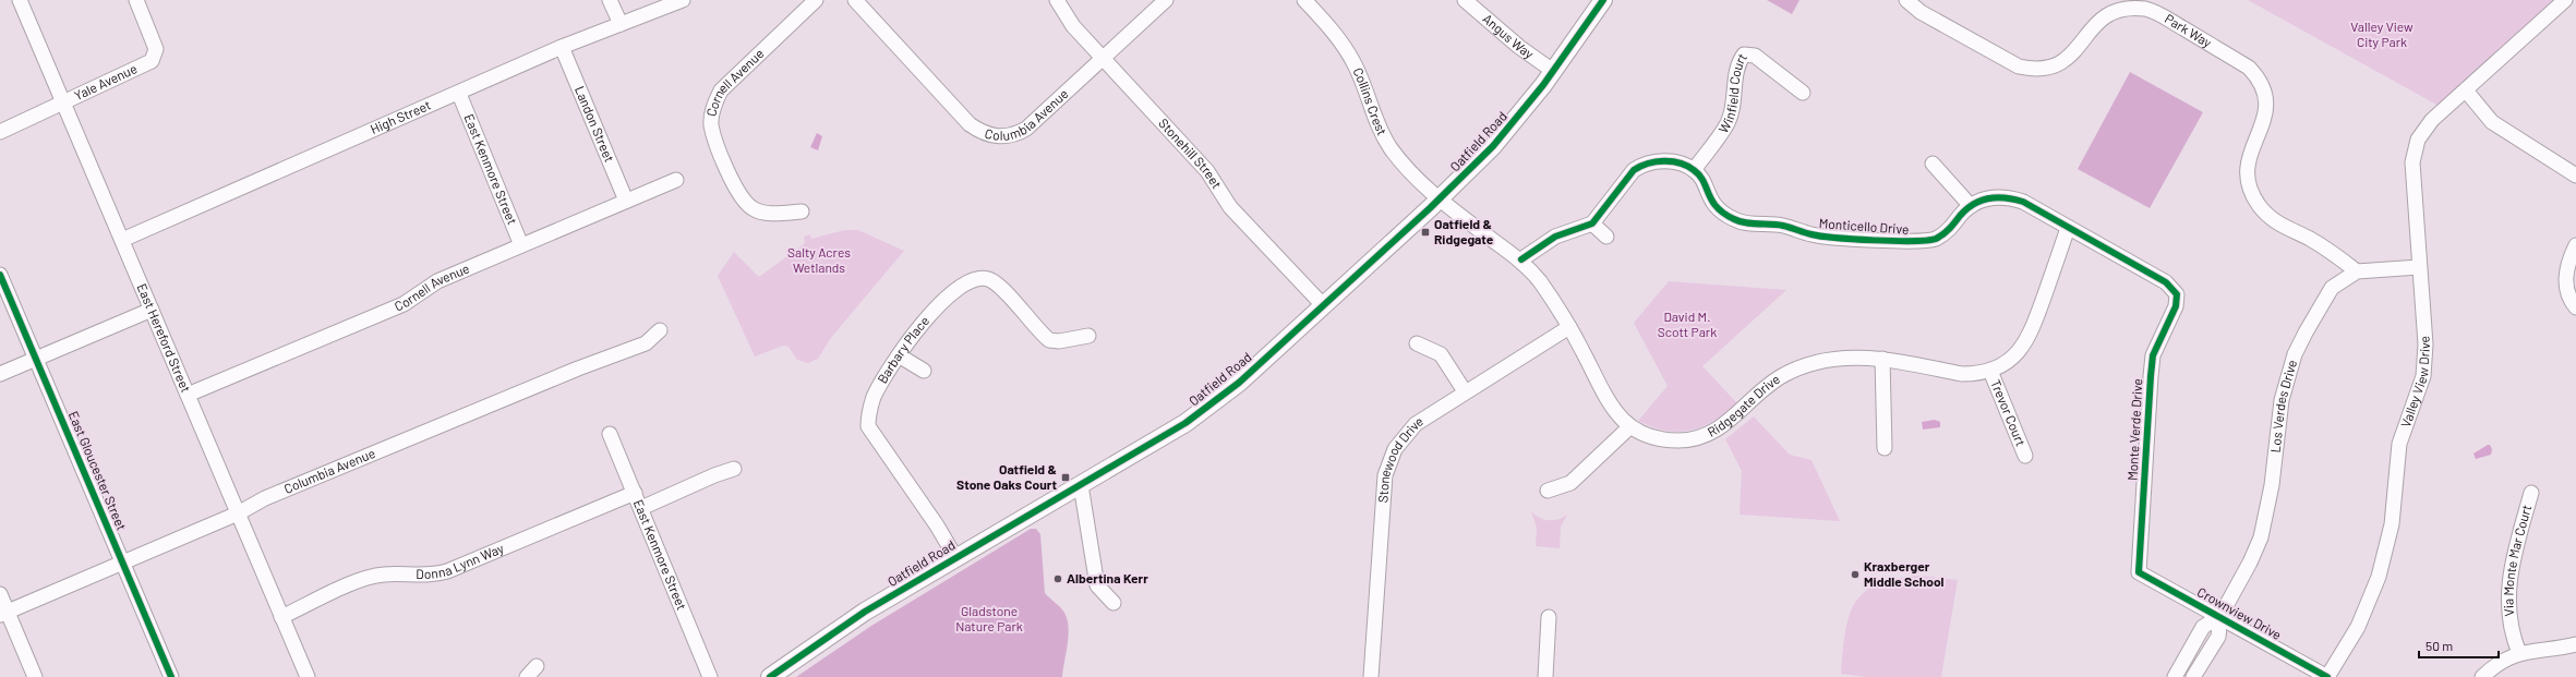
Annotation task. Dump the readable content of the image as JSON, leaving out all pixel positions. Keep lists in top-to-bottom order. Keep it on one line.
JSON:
{"streets":{"main road":["Oatfield Road"],"street":["Park Way","Angus Way","Yale Avenue","Cornell Avenue","Winfield Court","Collins Crest","Columbia Avenue","High Street","Landon Street","Stonehill Street","East Kenmore Street","Monticello Drive","East Hereford Street","Barbary Place","Valley View Drive","Ridgegate Drive","Los Verdes Drive","Trevor Court","Monte Verde Drive","Stonewood Drive","East Gloucester Street","Donna Lynn Way","Via Monte Mar Court","Crownview Drive"]},"crossings":[["Park Way","Los Verdes Drive"],["Angus Way","Oatfield Road"],["Yale Avenue","East Hereford Street"],["Cornell Avenue","Landon Street"],["Cornell Avenue","East Kenmore Street"],["Cornell Avenue","East Hereford Street"],["Winfield Court","Monticello Drive"],["Collins Crest","Oatfield Road"],["Columbia Avenue","Stonehill Street"],["Columbia Avenue","East Hereford Street"],["Columbia Avenue","East Gloucester Street"],["High Street","Landon Street"],["High Street","East Kenmore Street"],["High Street","East Hereford Street"],["Oatfield Road","Stonehill Street"],["Oatfield Road","Barbary Place"],["East Kenmore Street","Donna Lynn Way"],["Monticello Drive","Ridgegate Drive"],["Monticello Drive","Monte Verde Drive"],["East Hereford Street","Donna Lynn Way"],["Valley View Drive","Los Verdes Drive"],["Valley View Drive","Crownview Drive"],["Ridgegate Drive","Trevor Court"],["Los Verdes Drive","Crownview Drive"],["Monte Verde Drive","Crownview Drive"]],"parks":["Valley View City Park","Salty Acres Wetlands","David M. Scott Park","Gladstone Nature Park"],"places":{"transit":["Oatfield & Ridgegate","Oatfield & Stone Oaks Court"],"other":["Kraxberger Middle School","Albertina Kerr"]},"scale_bar":"50 m"}
